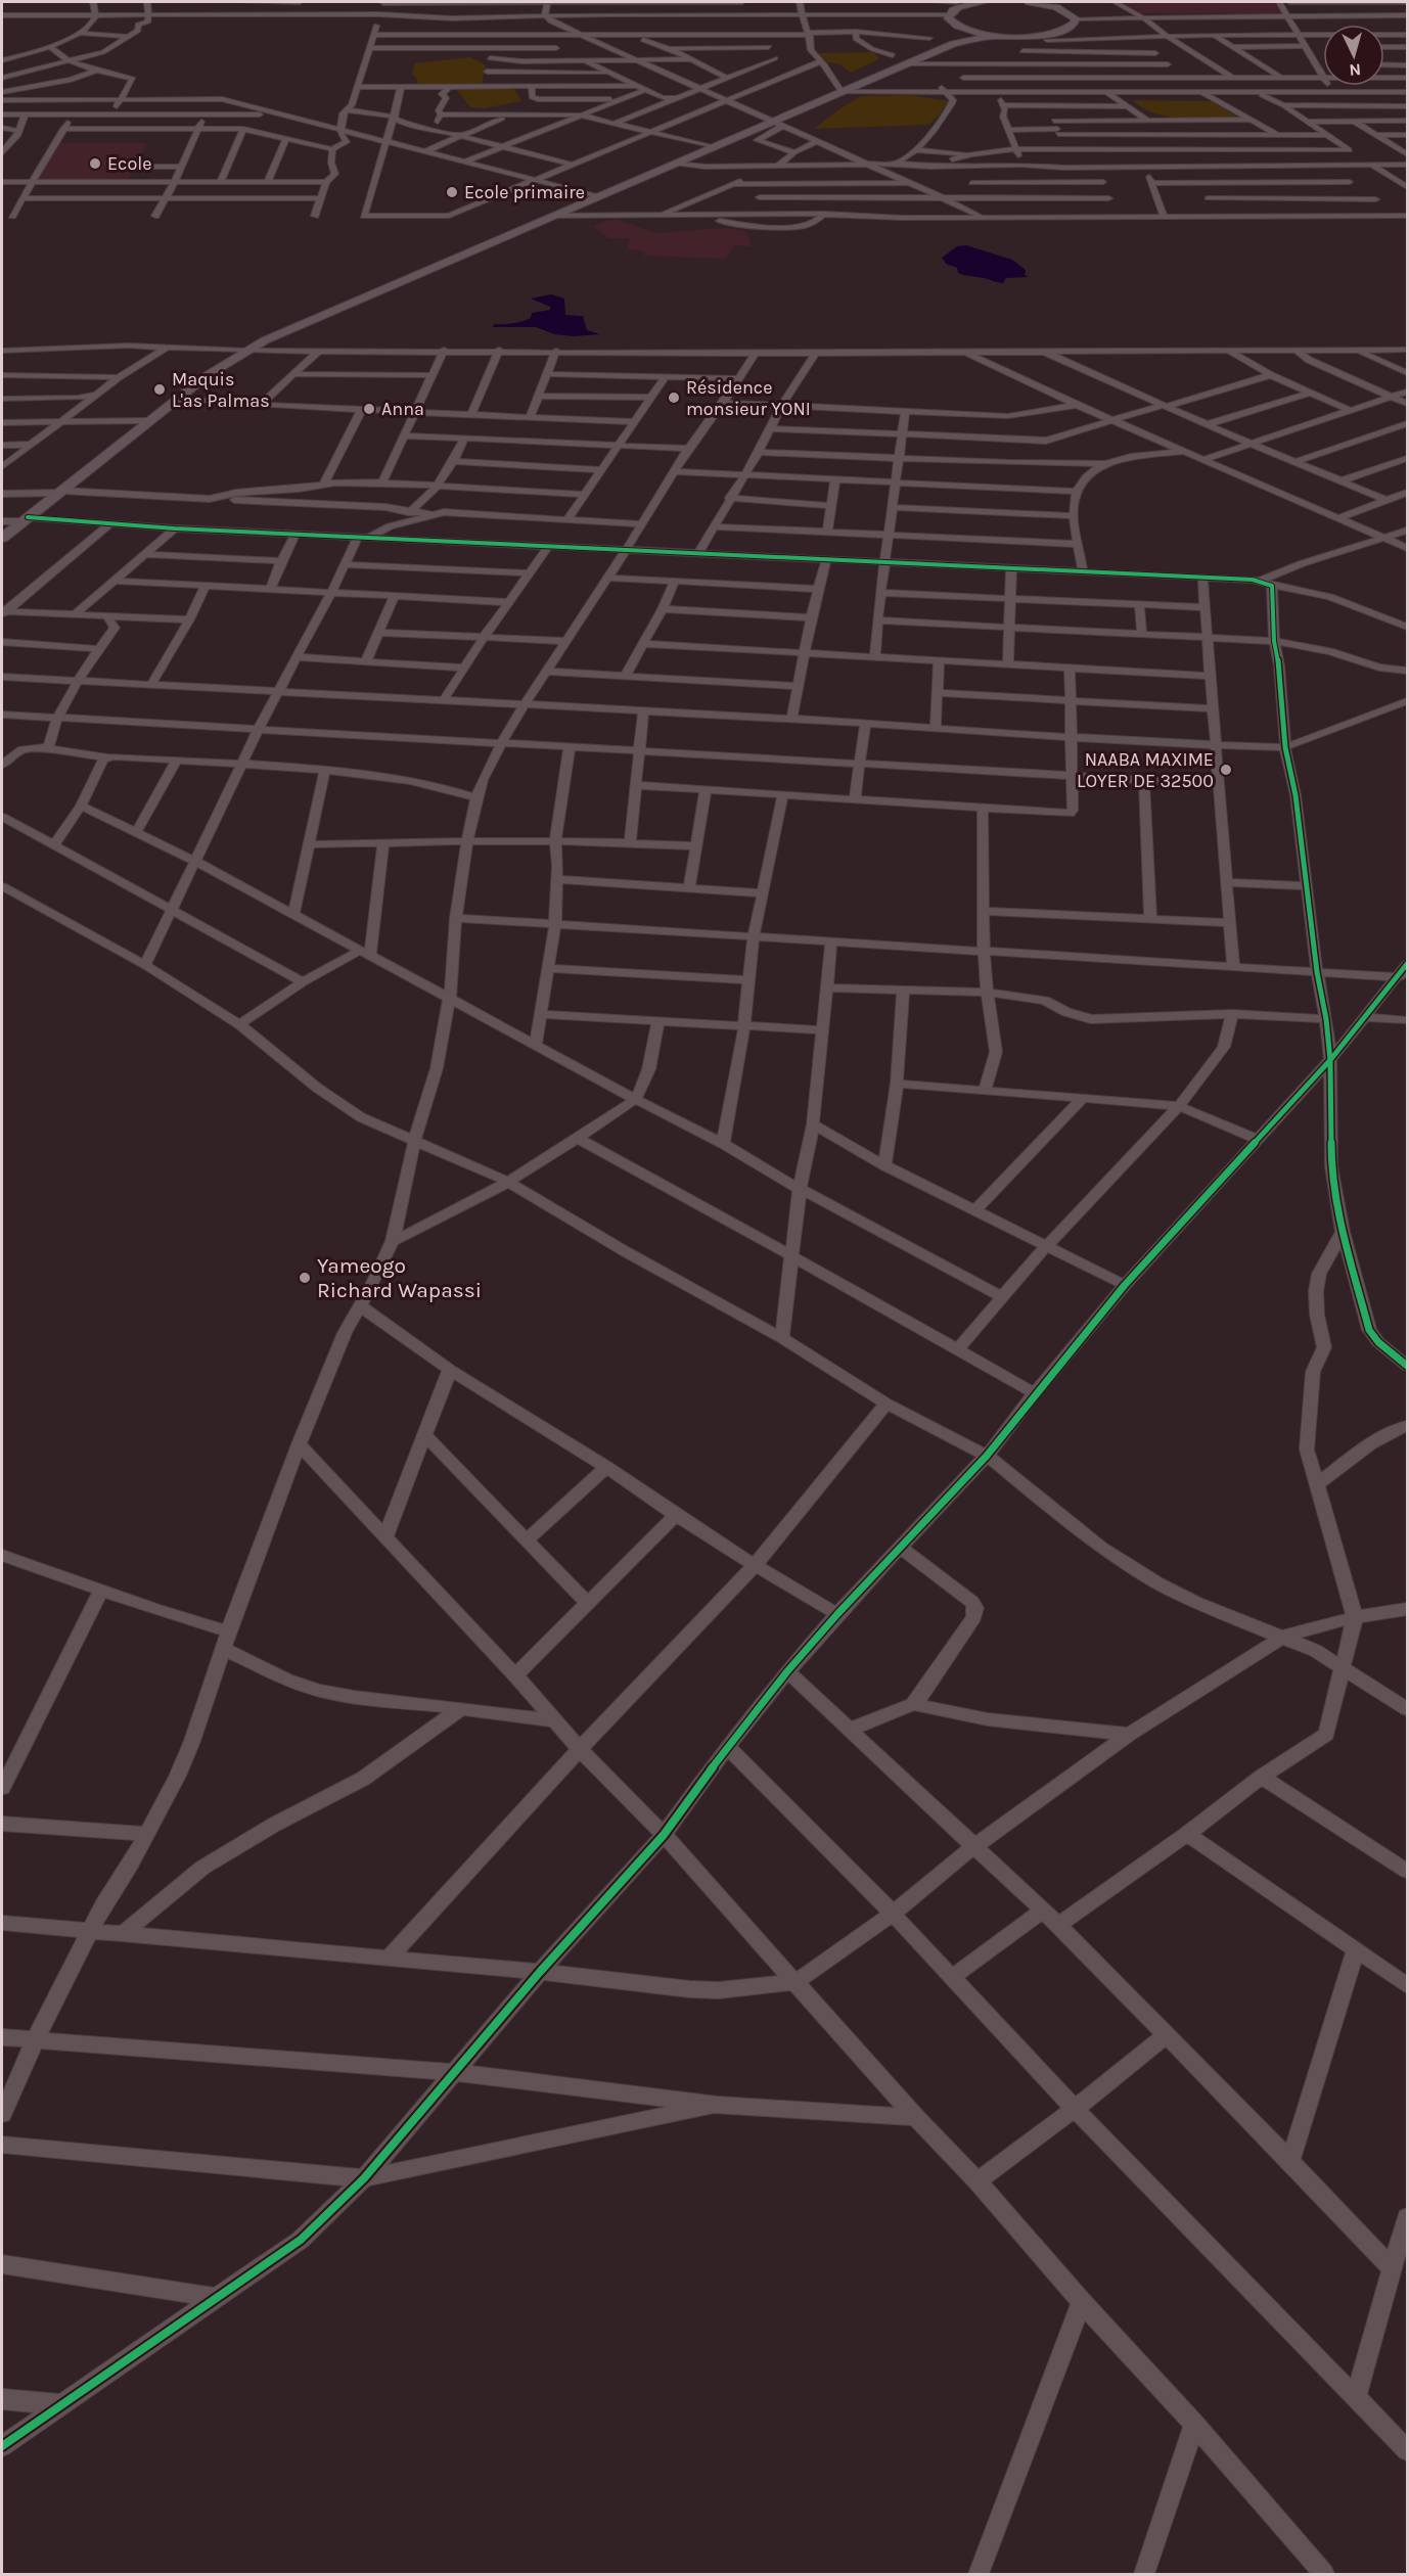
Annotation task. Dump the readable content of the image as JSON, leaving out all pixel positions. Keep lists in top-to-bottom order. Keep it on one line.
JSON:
{"places":["Ecole","Ecole primaire","Maquis L'as Palmas","Résidence monsieur YONI","Anna","NAABA MAXIME LOYER DE 32500","Yameogo Richard Wapassi"],"north":"bottom"}
